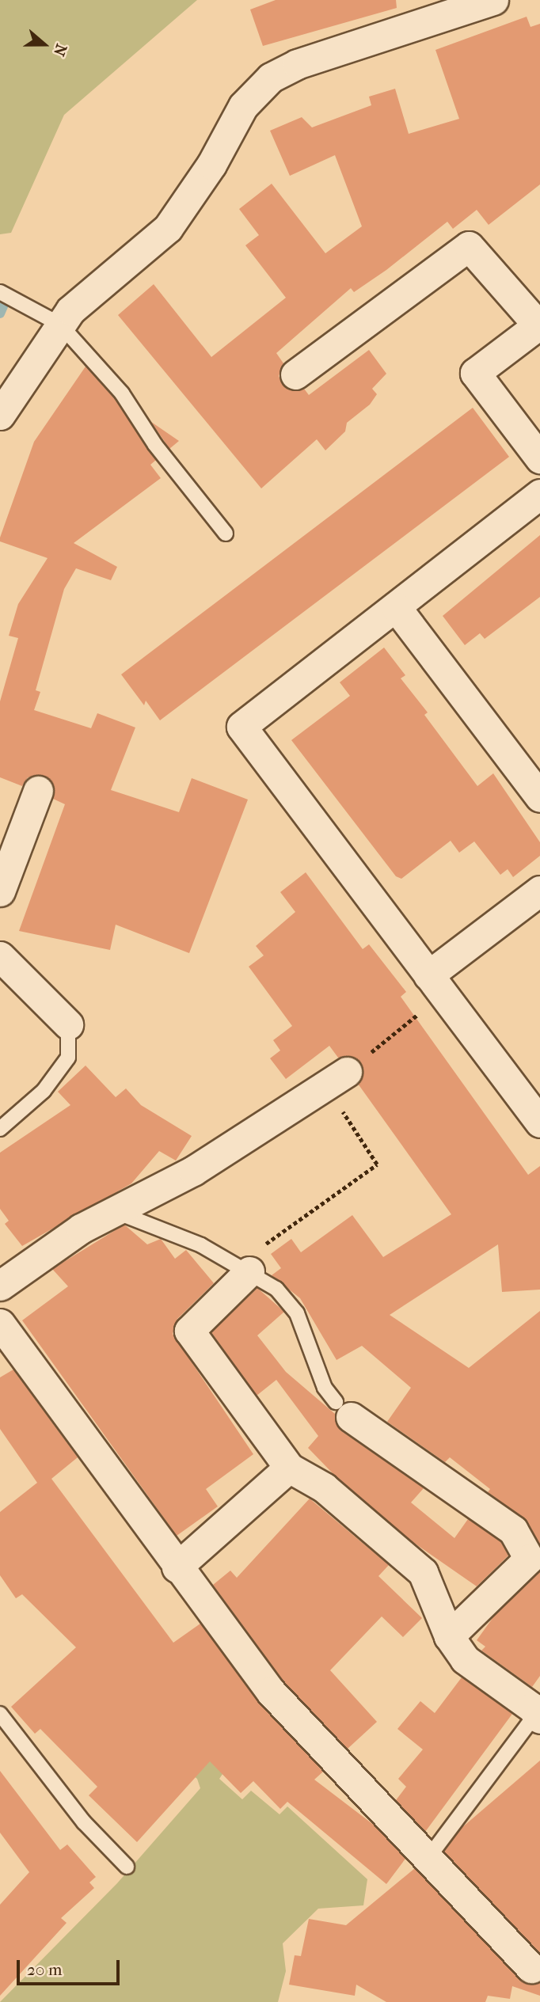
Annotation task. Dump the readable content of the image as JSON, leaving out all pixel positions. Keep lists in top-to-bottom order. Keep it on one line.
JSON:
{"scale_bar":"20 m","north":"right"}
